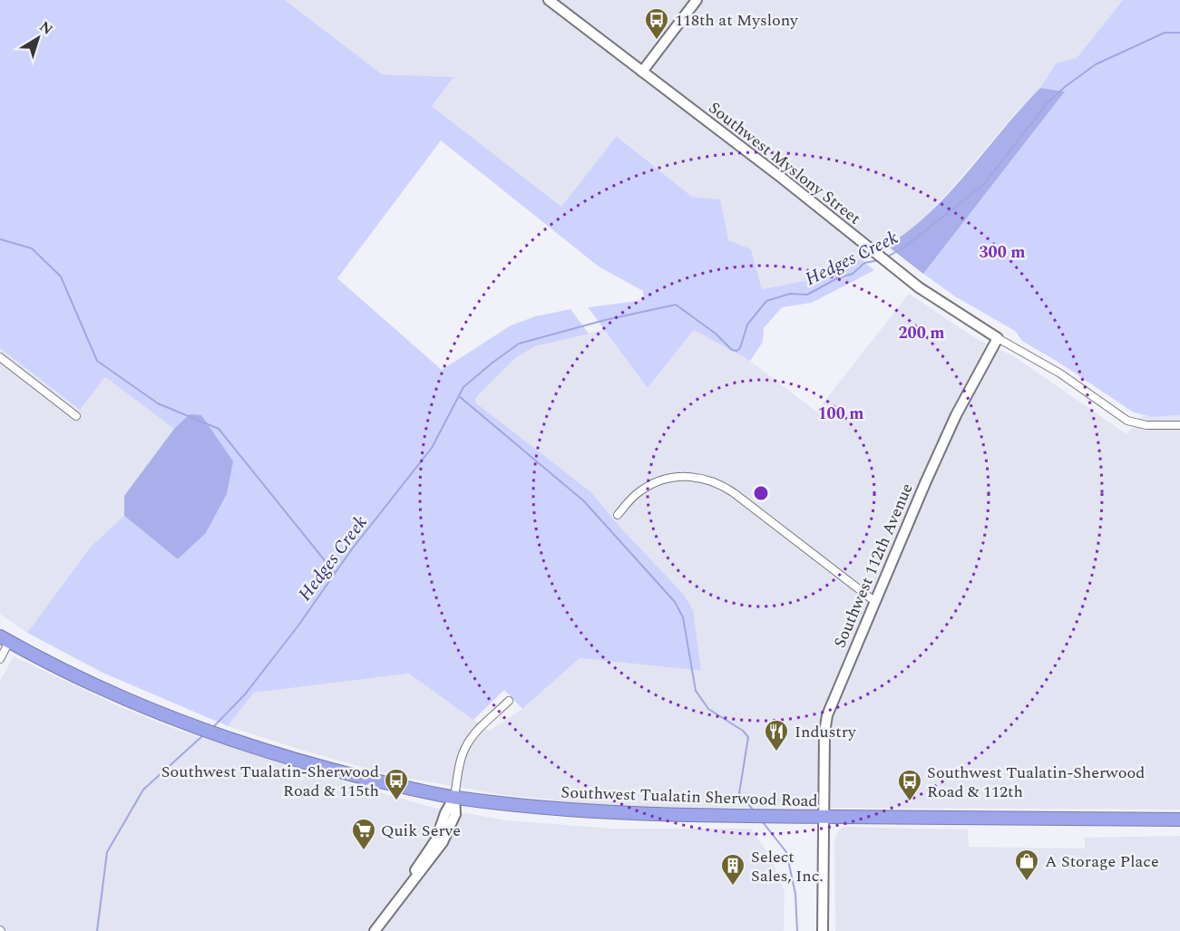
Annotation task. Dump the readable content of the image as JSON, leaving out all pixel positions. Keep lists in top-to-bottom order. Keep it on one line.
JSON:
{"streets":{"highway":["Southwest Tualatin Sherwood Road"],"street":["Southwest Myslony Street","Southwest 112th Avenue"]},"crossings":[["Southwest Myslony Street","Southwest 112th Avenue"],["Southwest 112th Avenue","Southwest Tualatin Sherwood Road"]],"water":["Hedges Creek"],"places":{"bus stop":["118th at Myslony","Southwest Tualatin-Sherwood Road & 115th","Southwest Tualatin-Sherwood Road & 112th"],"restaurant":["Industry"],"supermarket":["Quik Serve"],"shop":["A Storage Place"],"building":["Select Sales, Inc."]},"north":"top right","rings":["300 m","200 m","100 m"]}
